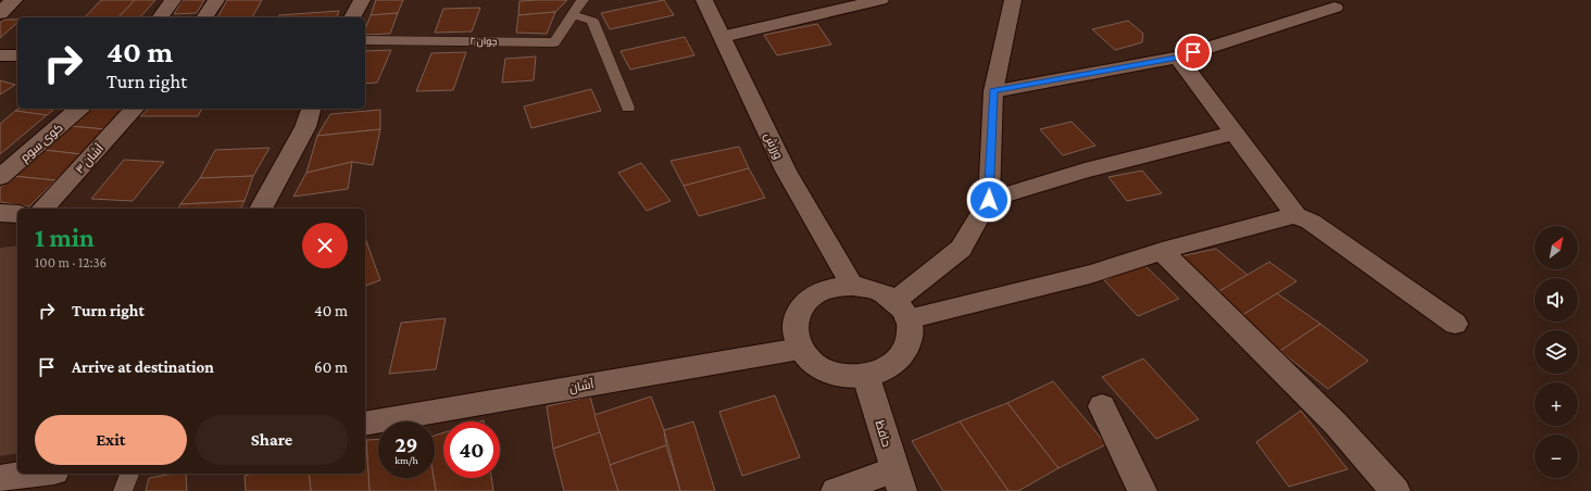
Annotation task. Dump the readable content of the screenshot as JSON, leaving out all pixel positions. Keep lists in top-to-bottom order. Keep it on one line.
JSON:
{"streets":{"street":["کوی سوم","ورزش","آشان ۳","آشان","حافظ"],"lane":["جوان ۲"]},"crossings":[["ورزش","آشان"],["ورزش","حافظ"],["آشان","حافظ"]],"north":"top right","page":{"turn":["40 m","Turn right"],"heading":["1 min","100 m · 12:36"],"map_buttons":["+","−"],"list":[{"name":"Turn right","value":"40 m"},{"name":"Arrive at destination","value":"60 m"}],"buttons":["Exit","Share"],"speed":"29 km/h","limit":"40"}}
